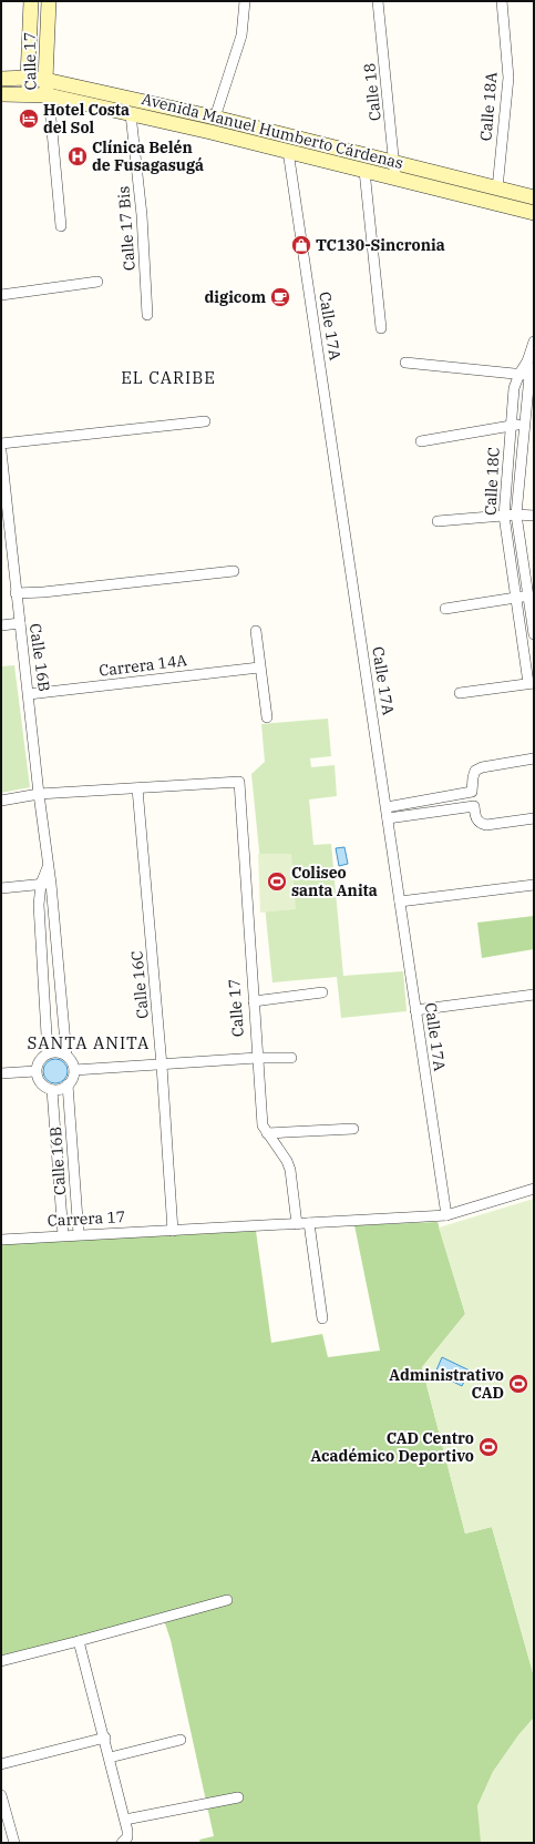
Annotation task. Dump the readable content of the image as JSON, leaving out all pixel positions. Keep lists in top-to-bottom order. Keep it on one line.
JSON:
{"streets":{"main road":["Calle 17","Avenida Manuel Humberto Cárdenas"],"street":["Calle 18","Calle 18A","Calle 17 Bis","Calle 17A","Calle 18C","Calle 16B","Carrera 14A","Calle 16C","Carrera 17"]},"crossings":[["Calle 17","Avenida Manuel Humberto Cárdenas"],["Calle 17","Calle 16C"],["Calle 17","Carrera 17"],["Calle 18","Avenida Manuel Humberto Cárdenas"],["Calle 18A","Avenida Manuel Humberto Cárdenas"],["Avenida Manuel Humberto Cárdenas","Calle 17 Bis"],["Avenida Manuel Humberto Cárdenas","Calle 17A"],["Calle 17A","Carrera 17"],["Calle 16B","Carrera 14A"],["Calle 16B","Carrera 17"],["Calle 16C","Carrera 17"]],"districts":["EL CARIBE","SANTA ANITA"],"places":{"hotel":["Hotel Costa del Sol"],"hospital":["Clínica Belén de Fusagasugá"],"shop":["TC130-Sincronia"],"cafe":["digicom"],"sports":["Coliseo santa Anita","Administrativo CAD","CAD Centro Académico Deportivo"]}}
